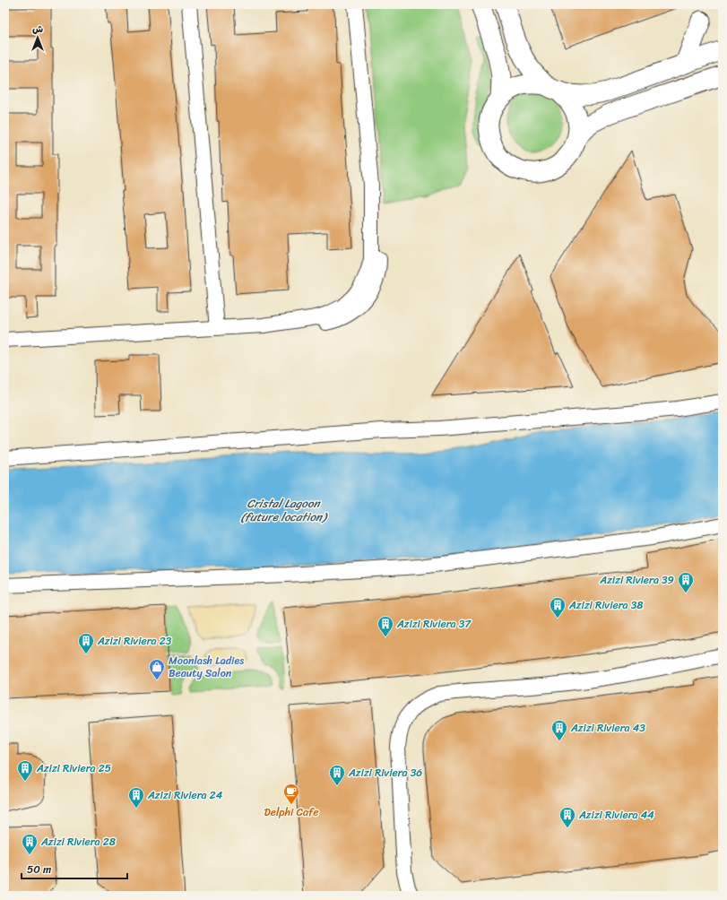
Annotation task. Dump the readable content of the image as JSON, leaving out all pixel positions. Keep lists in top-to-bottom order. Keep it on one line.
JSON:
{"water":["Cristal Lagoon (future location)"],"places":{"building":["Azizi Riviera 39","Azizi Riviera 38","Azizi Riviera 37","Azizi Riviera 23","Azizi Riviera 43","Azizi Riviera 25","Azizi Riviera 36","Azizi Riviera 24","Azizi Riviera 44","Azizi Riviera 28"],"shop":["Moonlash Ladies Beauty Salon"],"cafe":["Delphi Cafe"]},"scale_bar":"50 m","north":"top"}
